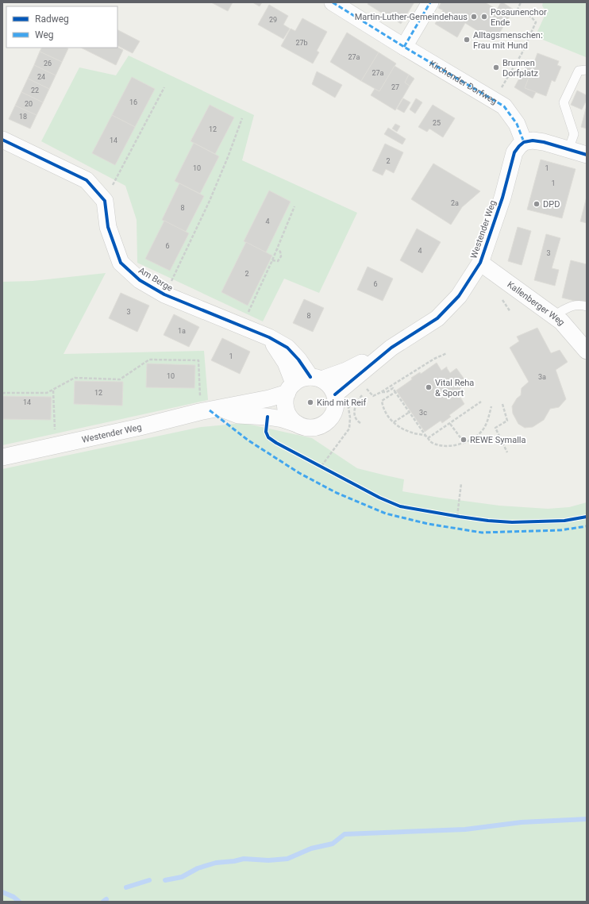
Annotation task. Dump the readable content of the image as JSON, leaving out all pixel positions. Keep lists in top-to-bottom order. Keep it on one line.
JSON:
{"streets":{"street":["Kirchender Dorfweg","Westender Weg","Am Berge","Kallenberger Weg"]},"crossings":[["Kirchender Dorfweg","Westender Weg"],["Westender Weg","Am Berge"],["Westender Weg","Kallenberger Weg"]],"places":["Martin-Luther-Gemeindehaus","Posaunenchor Ende","Alltagsmenschen: Frau mit Hund","Brunnen Dorfplatz","DPD","Vital Reha & Sport","Kind mit Reif","REWE Symalla"],"house_numbers":["29","27b","27a","26","27a","24","27","22","16","20","18","25","12","14","2","10","1","1","2a","8","4","6","4","3","2","6","3","8","1a","1","10","3a","12","14","3c"],"legend":["Radweg","Weg"]}
